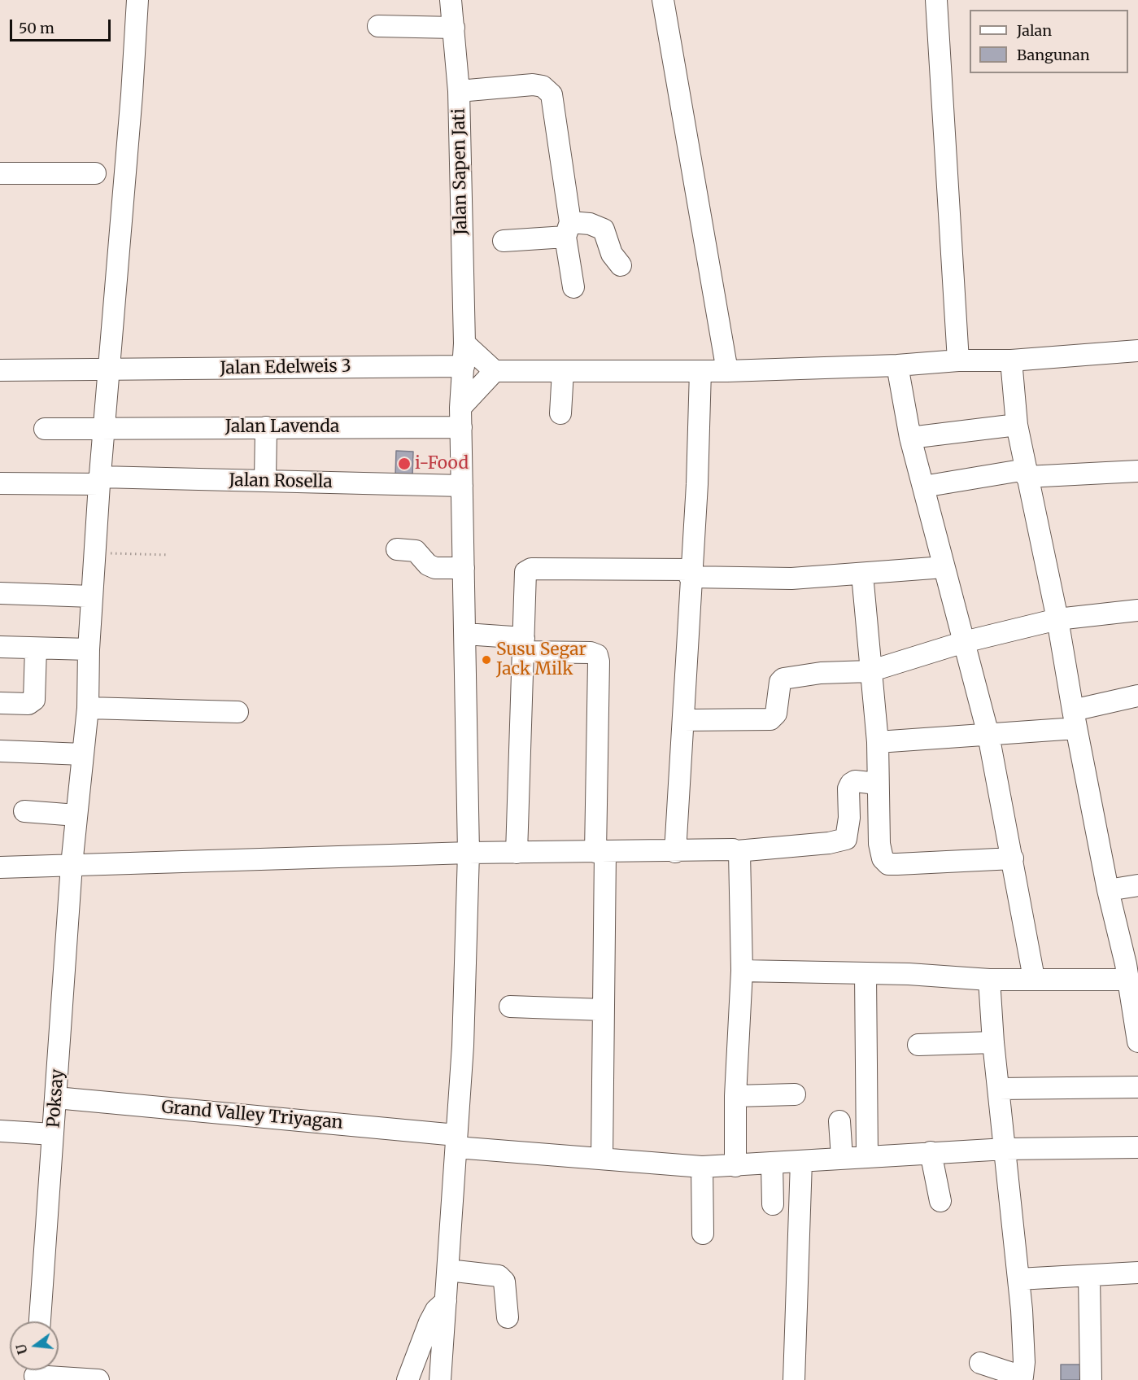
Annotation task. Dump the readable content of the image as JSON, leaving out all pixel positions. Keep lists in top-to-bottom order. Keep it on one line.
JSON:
{"streets":{"street":["Jalan Sapen Jati","Jalan Edelweis 3","Jalan Lavenda","Jalan Rosella","Poksay","Grand Valley Triyagan"]},"crossings":[["Jalan Sapen Jati","Jalan Edelweis 3"],["Jalan Sapen Jati","Jalan Lavenda"],["Jalan Sapen Jati","Jalan Rosella"],["Jalan Sapen Jati","Grand Valley Triyagan"],["Jalan Edelweis 3","Poksay"],["Jalan Lavenda","Poksay"],["Jalan Rosella","Poksay"],["Poksay","Grand Valley Triyagan"]],"places":["i-Food","Susu Segar Jack Milk"],"legend":["Jalan","Bangunan"],"scale_bar":"50 m","north":"left"}
